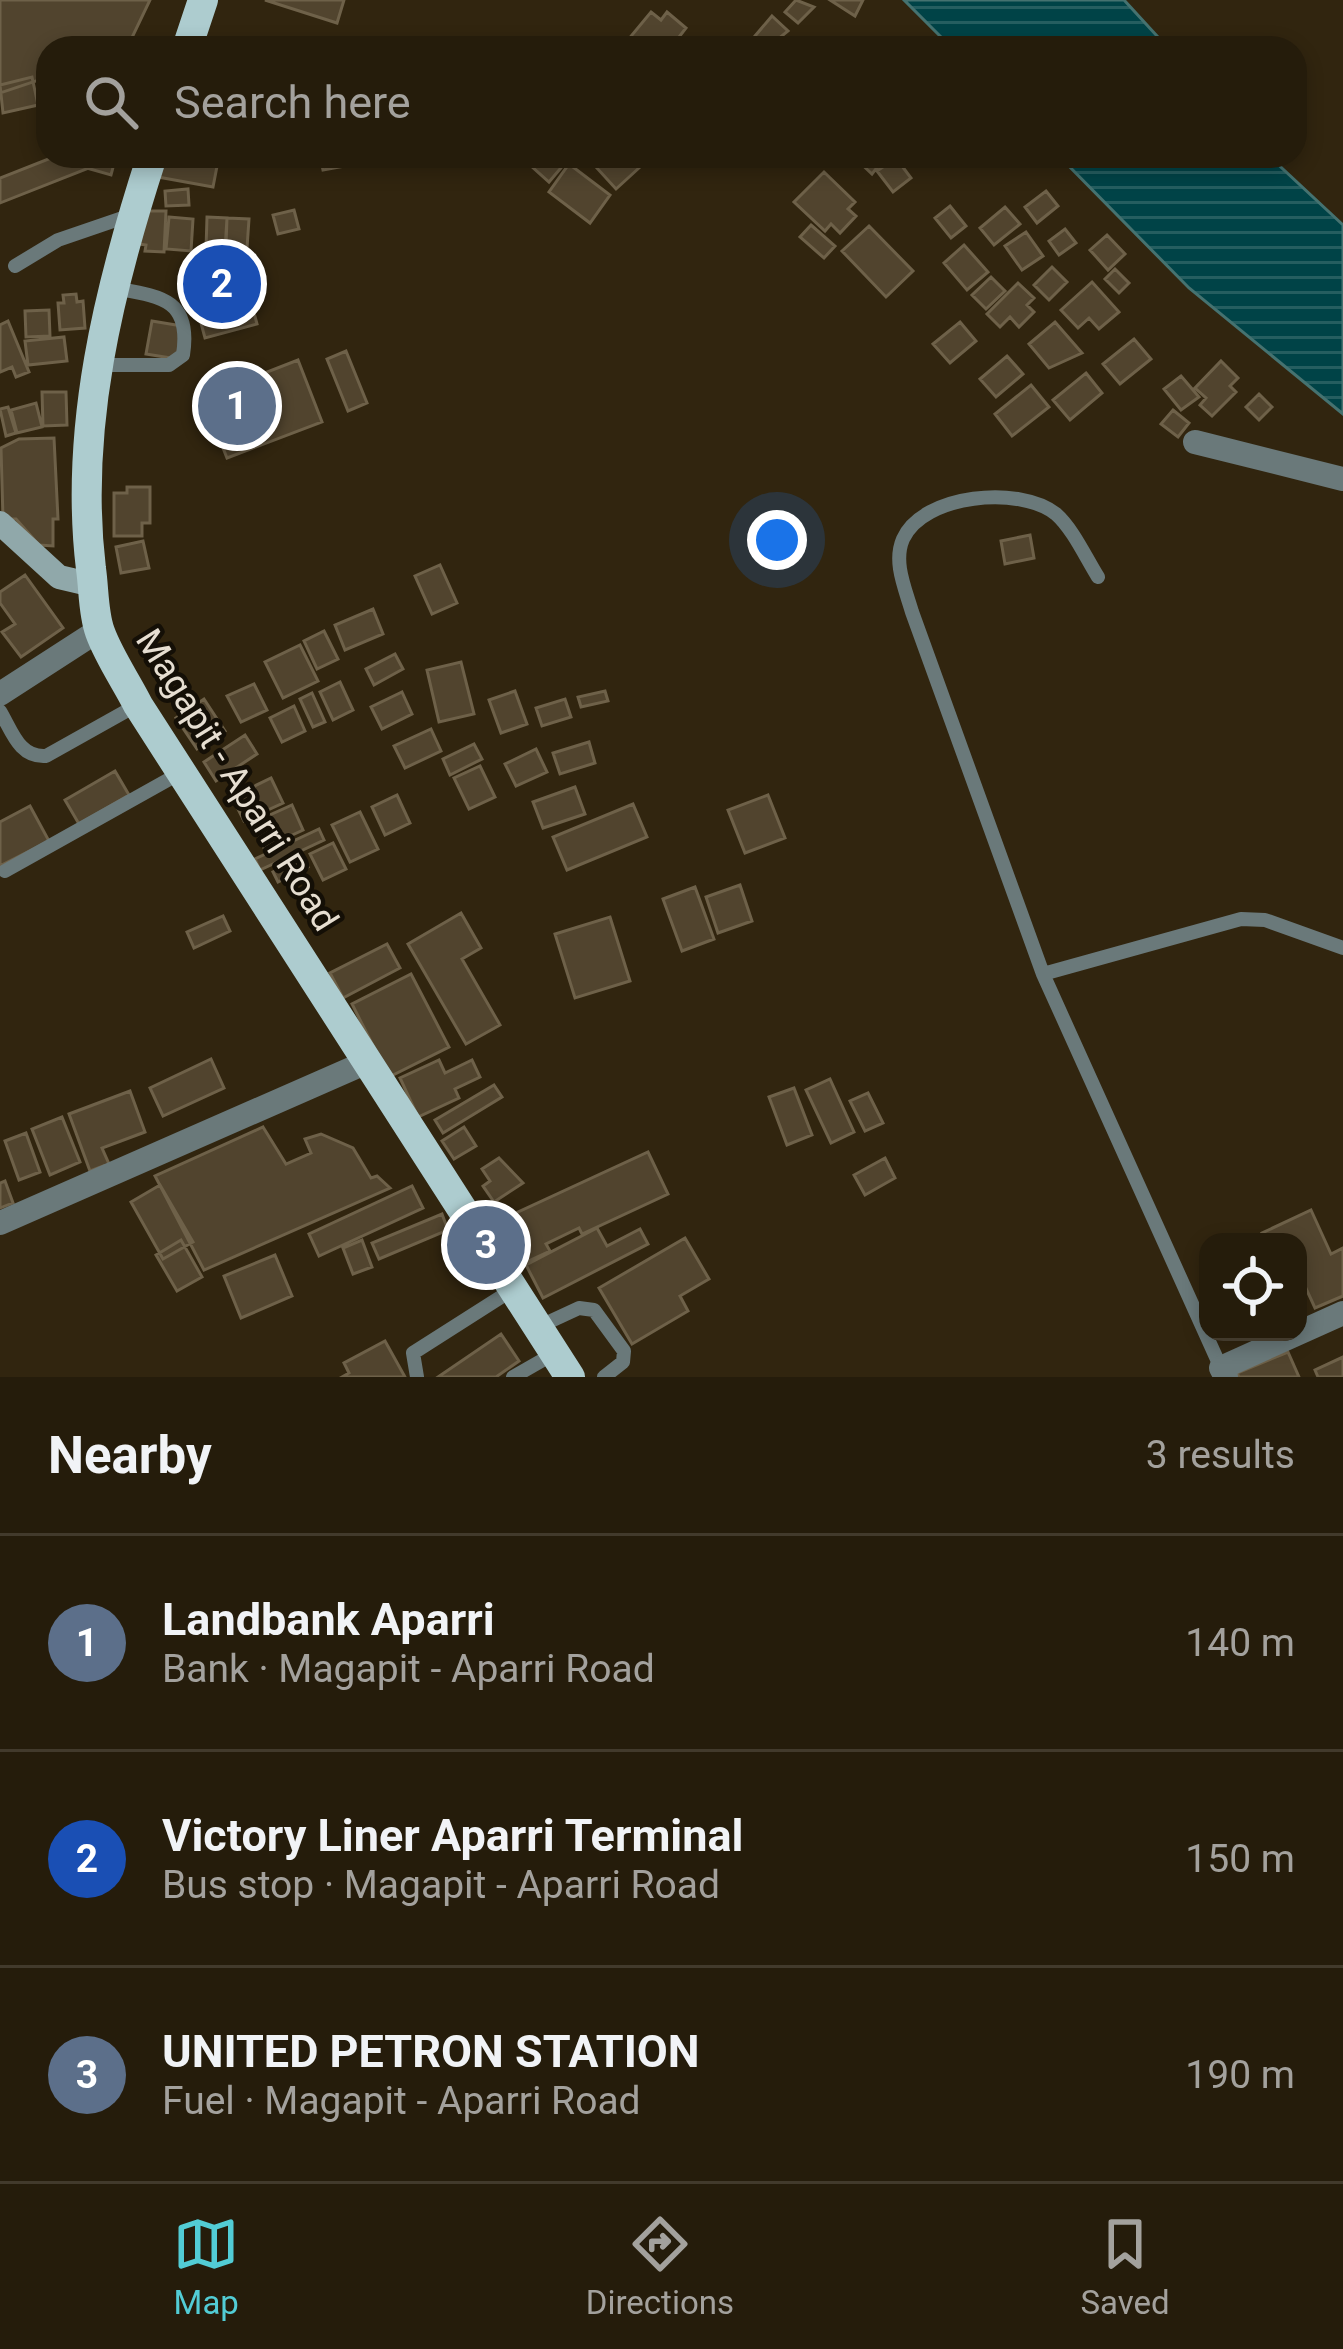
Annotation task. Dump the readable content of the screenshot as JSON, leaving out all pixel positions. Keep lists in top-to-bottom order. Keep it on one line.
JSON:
{"streets":{"main road":["Magapit - Aparri Road"]},"page":{"search":"Search here","pins":["2","1","3"],"heading":["Nearby","3 results"],"list":[{"mark":"1","name":"Landbank Aparri","note":"Bank · Magapit - Aparri Road","value":"140 m"},{"mark":"2","name":"Victory Liner Aparri Terminal","note":"Bus stop · Magapit - Aparri Road","value":"150 m"},{"mark":"3","name":"UNITED PETRON STATION","note":"Fuel · Magapit - Aparri Road","value":"190 m"}],"nav":["Map","Directions","Saved"]}}
